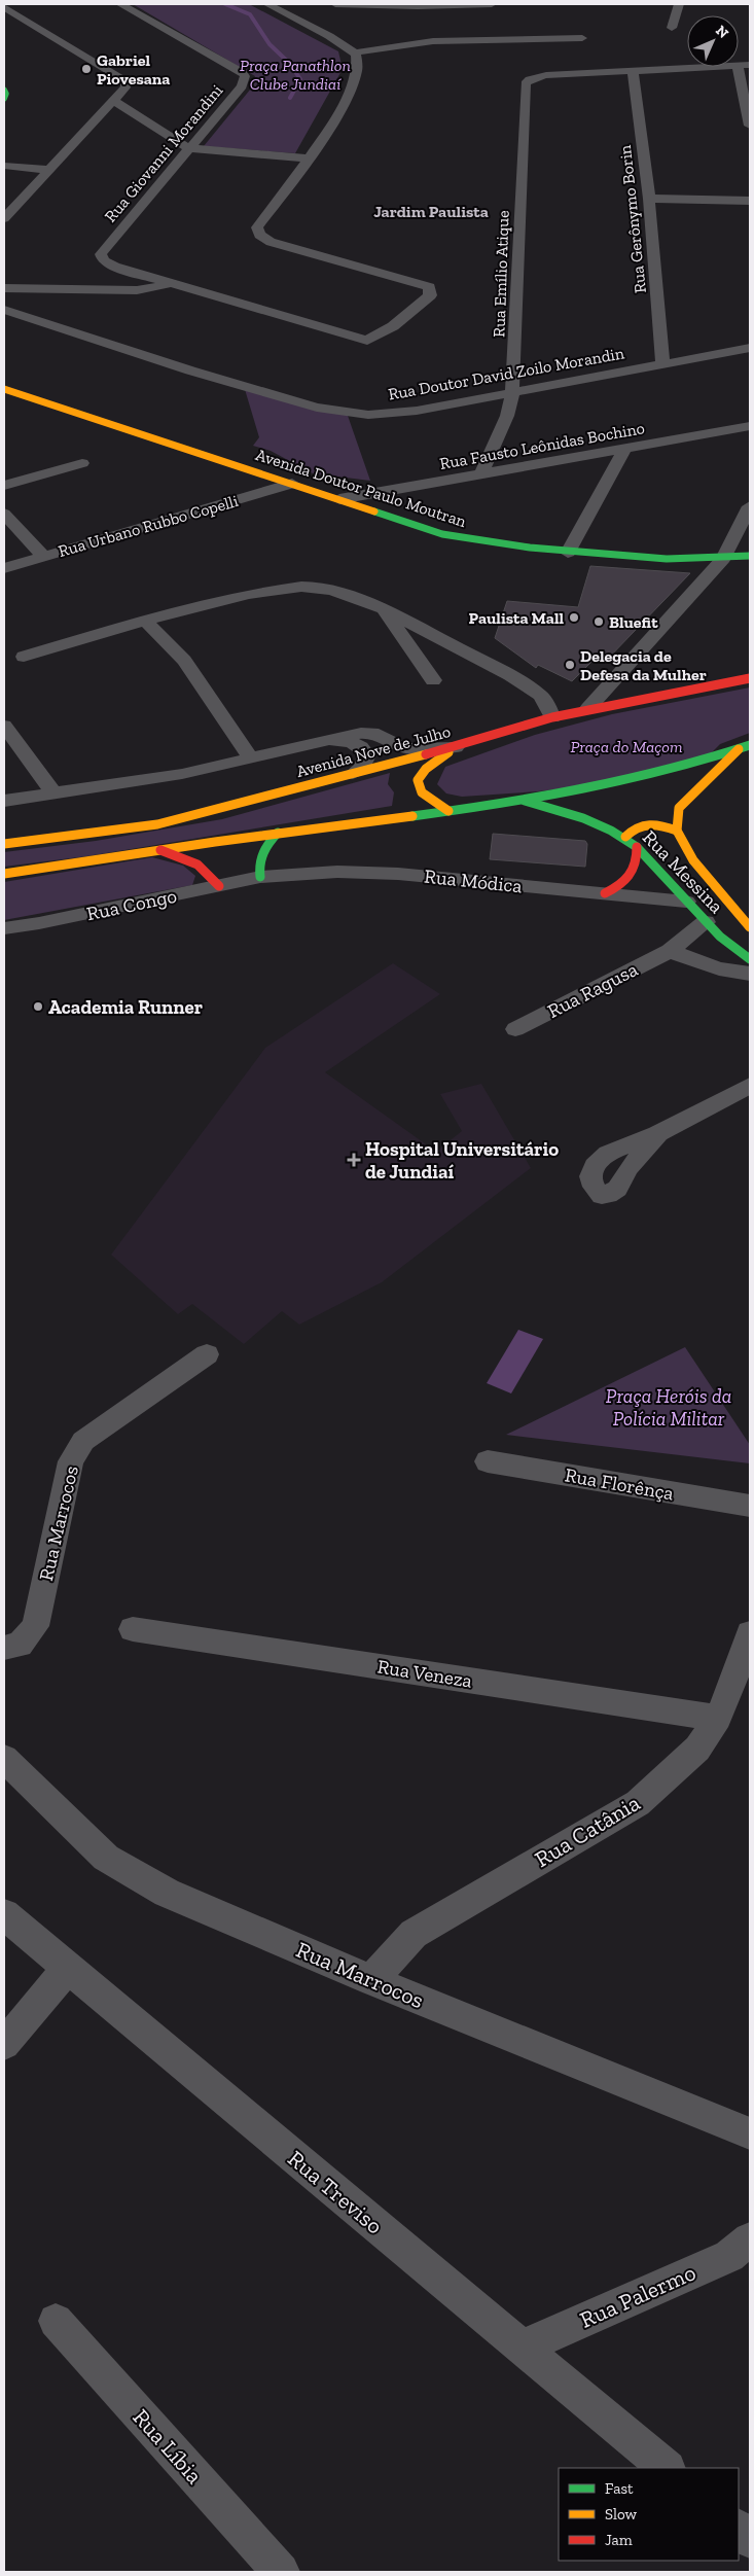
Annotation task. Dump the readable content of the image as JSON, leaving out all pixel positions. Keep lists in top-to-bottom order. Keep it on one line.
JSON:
{"streets":{"main road":["Avenida Doutor Paulo Moutran","Avenida Nove de Julho","Rua Messina"],"street":["Rua Giovanni Morandini","Rua Gerônymo Borin","Rua Emílio Atique","Rua Doutor David Zoilo Morandin","Rua Fausto Leônidas Bochino","Rua Urbano Rubbo Copelli","Rua Módica","Rua Congo","Rua Ragusa","Rua Florênça","Rua Marrocos","Rua Veneza","Rua Catânia","Rua Treviso","Rua Palermo","Rua Líbia"]},"crossings":[["Rua Gerônymo Borin","Rua Emílio Atique"],["Rua Gerônymo Borin","Rua Doutor David Zoilo Morandin"],["Rua Emílio Atique","Rua Doutor David Zoilo Morandin"],["Rua Emílio Atique","Rua Fausto Leônidas Bochino"],["Rua Fausto Leônidas Bochino","Avenida Doutor Paulo Moutran"],["Avenida Doutor Paulo Moutran","Rua Urbano Rubbo Copelli"],["Rua Messina","Rua Módica"],["Rua Messina","Rua Ragusa"],["Rua Módica","Rua Congo"],["Rua Marrocos","Rua Catânia"],["Rua Veneza","Rua Catânia"],["Rua Treviso","Rua Palermo"]],"districts":["Jardim Paulista"],"parks":["Praça Panathlon Clube Jundiaí","Praça do Maçom","Praça Heróis da Polícia Militar"],"places":{"other":["Gabriel Piovesana","Paulista Mall","Bluefit","Delegacia de Defesa da Mulher","Academia Runner"],"health":["Hospital Universitário de Jundiaí"]},"legend":["Fast","Slow","Jam"],"north":"top right"}
